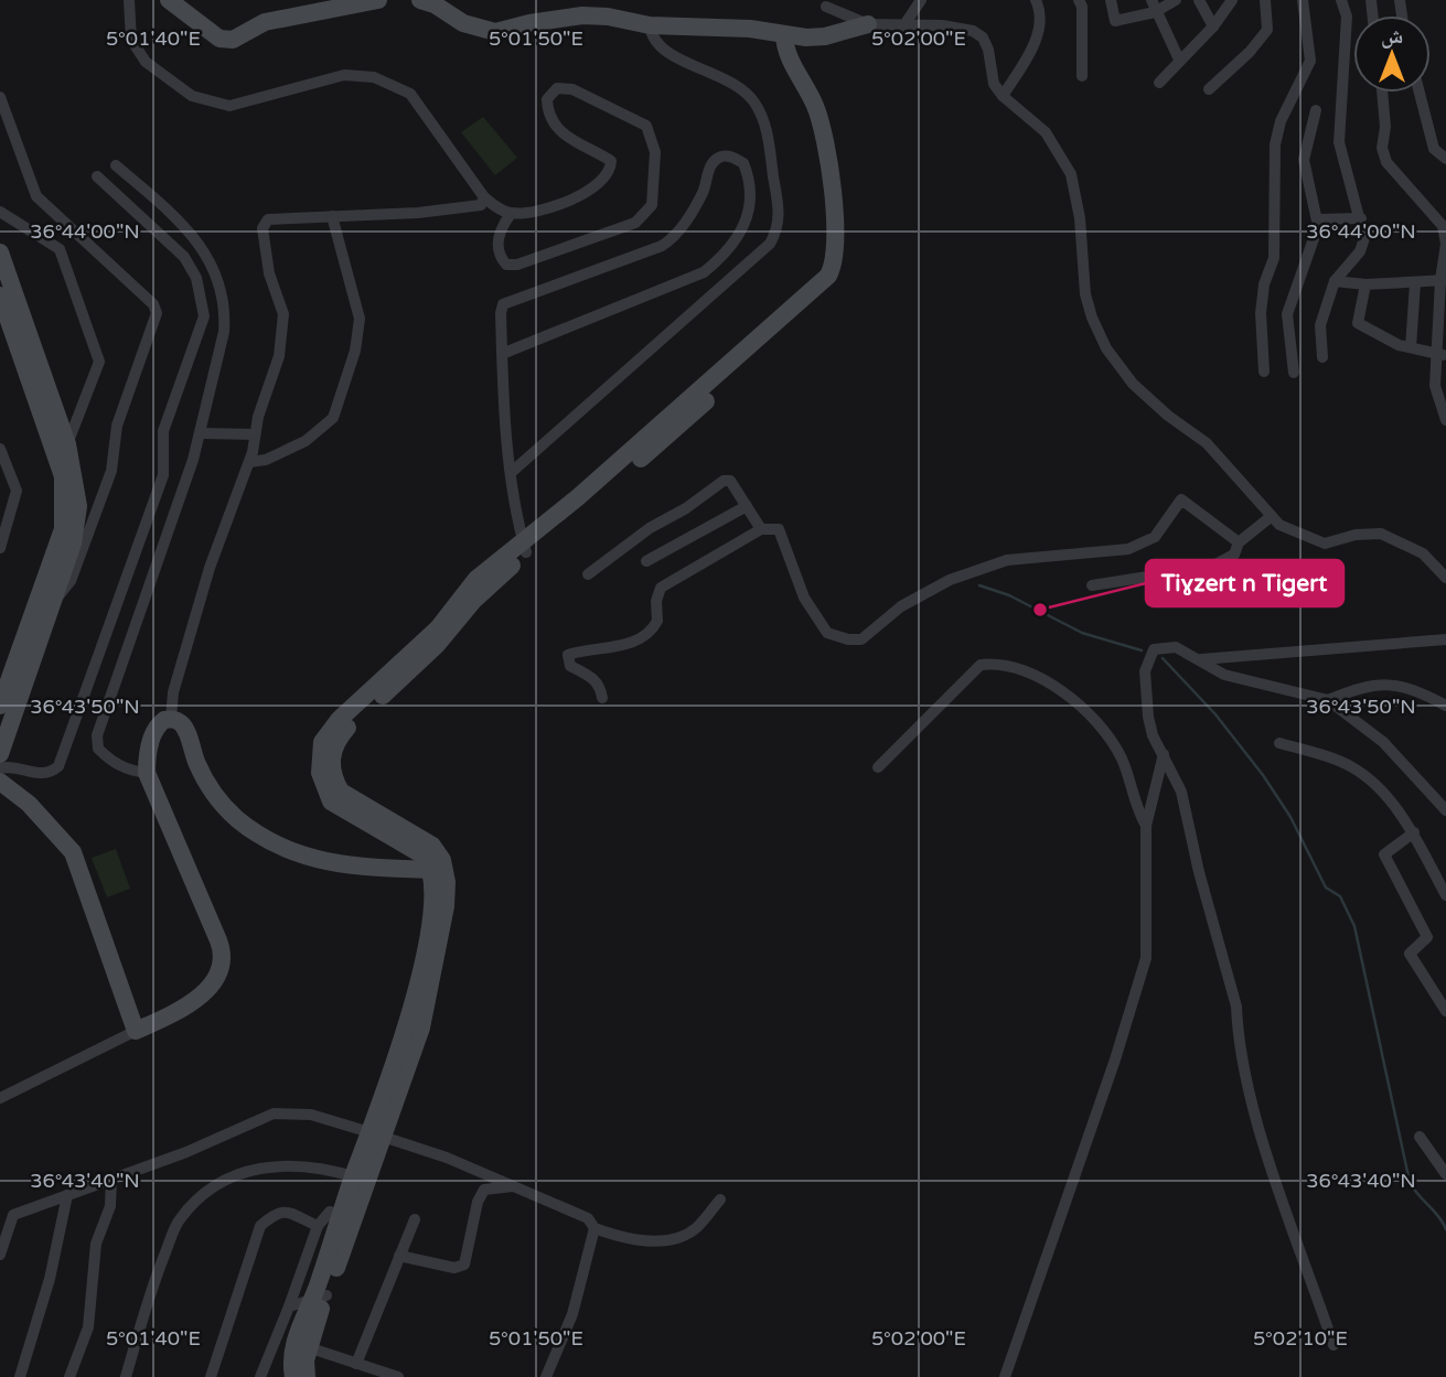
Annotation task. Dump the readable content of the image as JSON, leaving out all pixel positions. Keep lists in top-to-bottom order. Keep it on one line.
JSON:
{"places":["Tiɣzert n Tigert"],"north":"top","coordinates":["5°01'40\"E","5°01'50\"E","5°02'00\"E","36°44'00\"N","36°43'50\"N","36°43'40\"N","5°02'10\"E"]}
